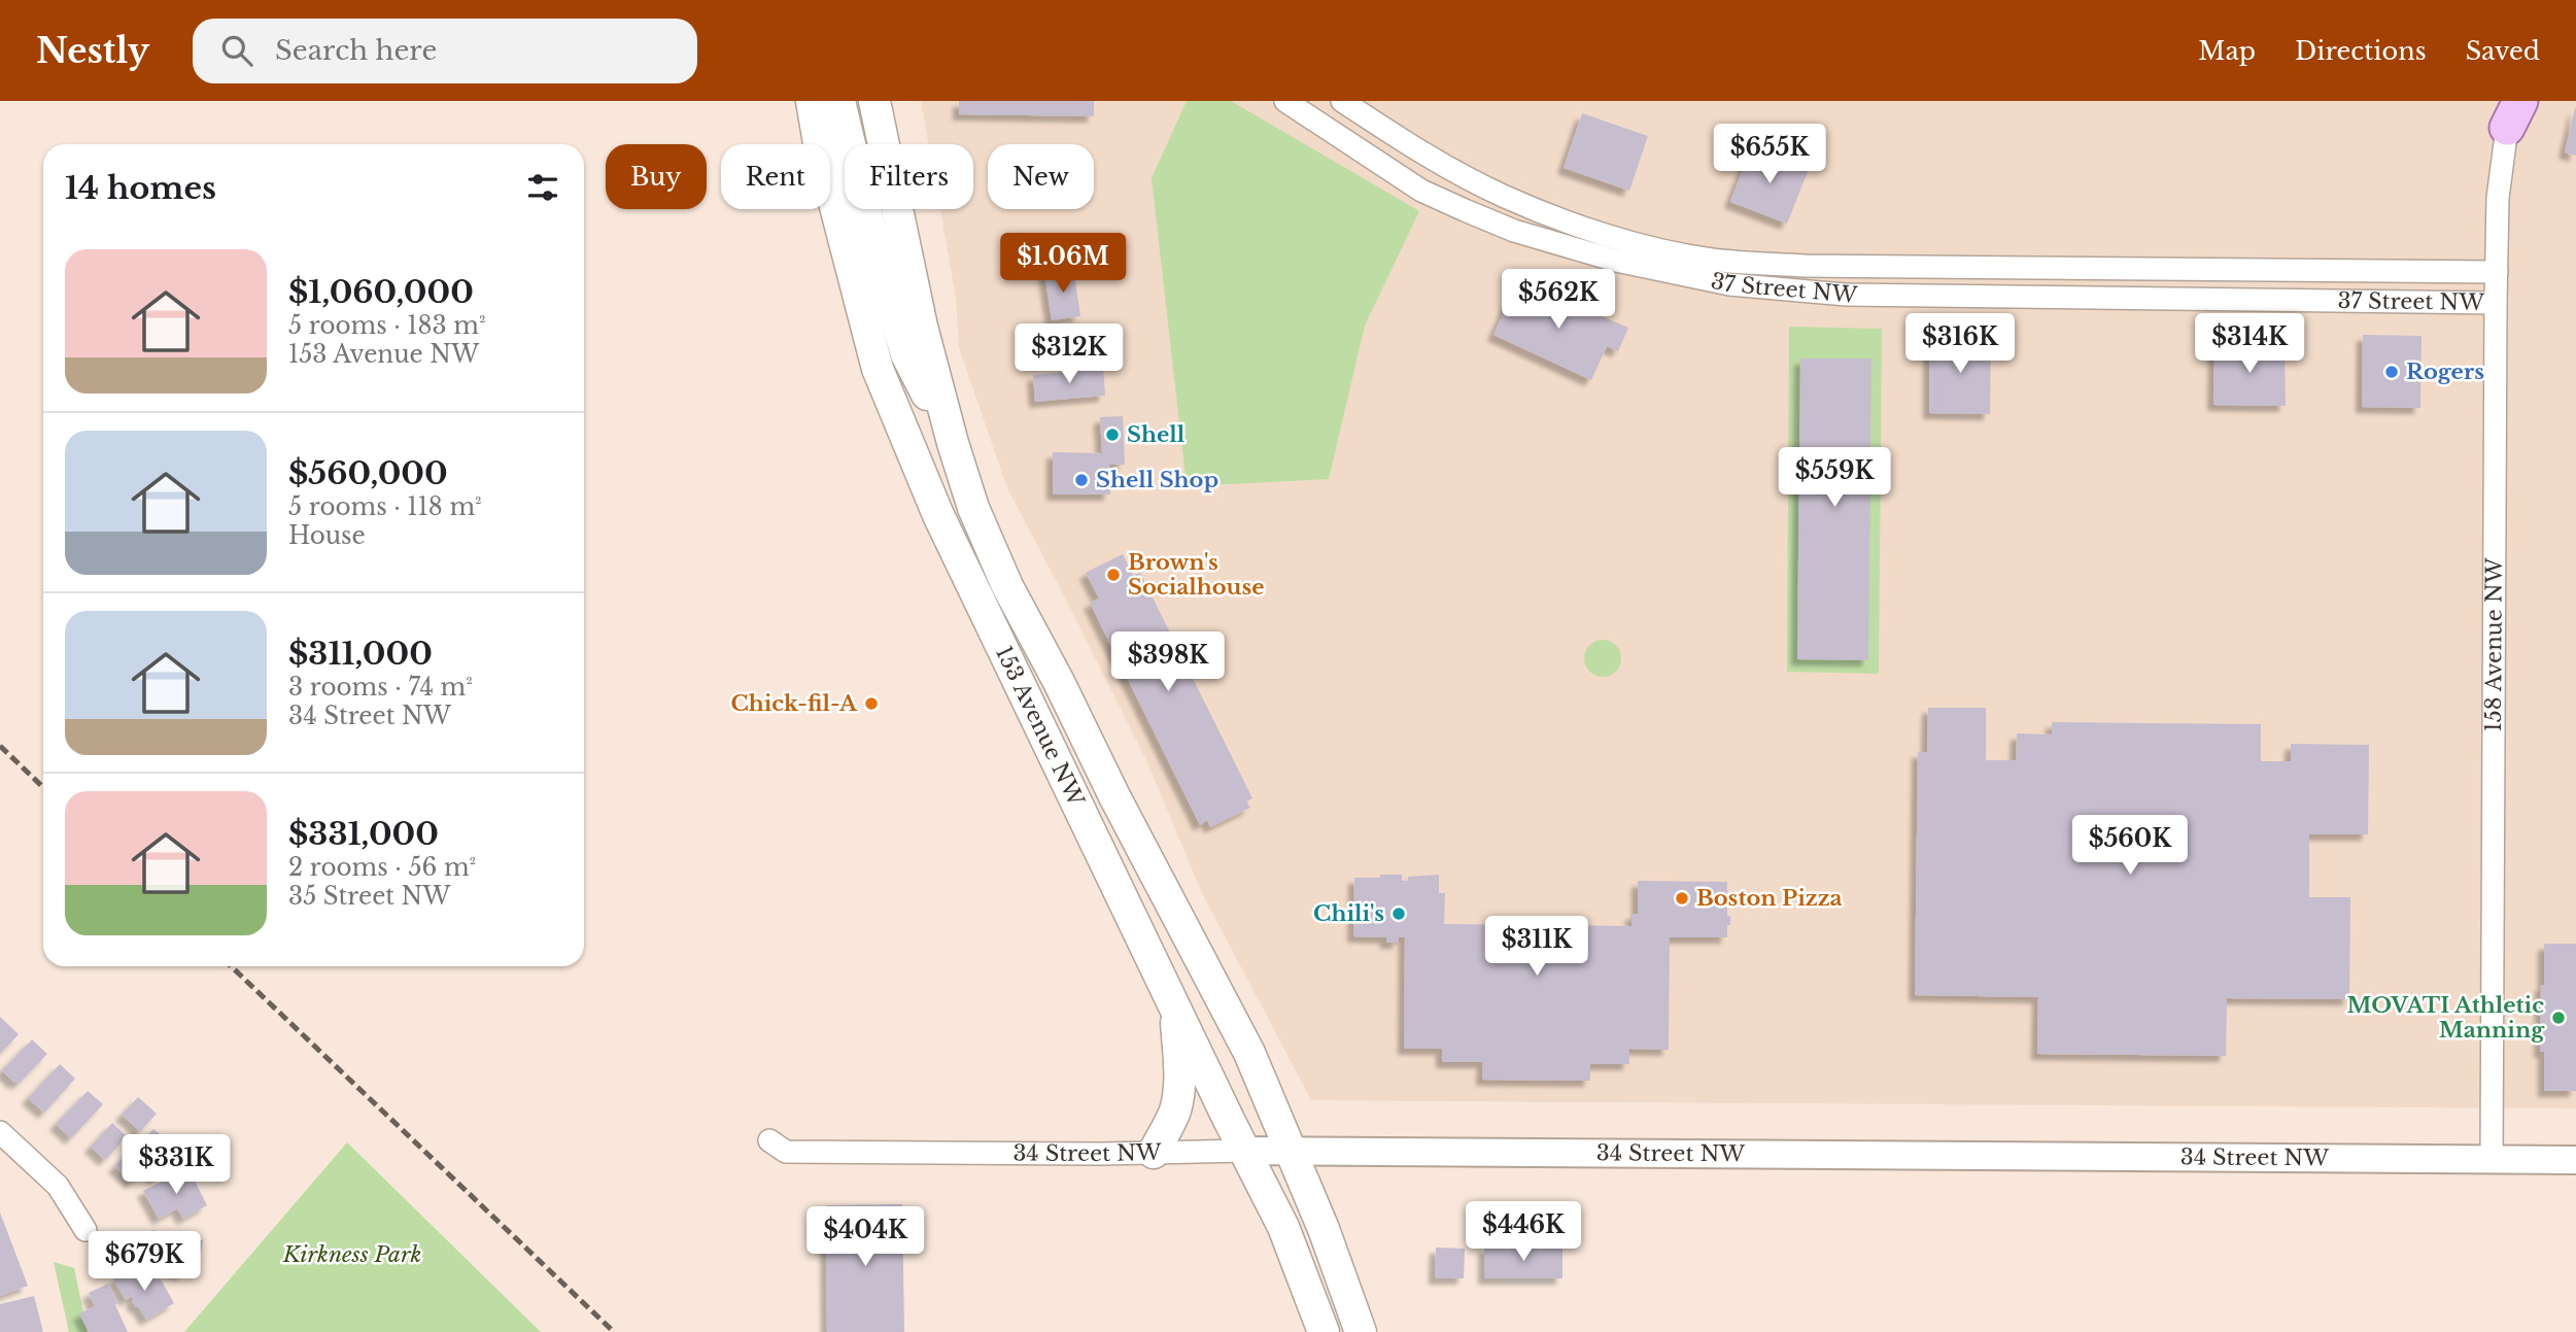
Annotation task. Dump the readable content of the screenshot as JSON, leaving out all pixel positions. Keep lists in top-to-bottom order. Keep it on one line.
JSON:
{"streets":{"main road":["153 Avenue NW"],"street":["37 Street NW","158 Avenue NW","34 Street NW"]},"crossings":[["37 Street NW","158 Avenue NW"],["158 Avenue NW","34 Street NW"],["153 Avenue NW","34 Street NW"]],"parks":["Kirkness Park"],"places":["Rogers","Shell","Shell Shop","Brown's Socialhouse","Chick-fil-A","Boston Pizza","Chili's","MOVATI Athletic Manning"],"page":{"header":"Nestly","search":"Search here","nav":["Map","Directions","Saved"],"price":["$655K","$1.06M","$562K","$316K","$314K","$312K","$559K","$398K","$560K","$311K","$331K","$446K","$404K","$679K"],"chip":["Buy","Rent","Filters","New"],"heading":"14 homes","list":[{"name":"$1,060,000","note":"5 rooms · 183 m² · 153 Avenue NW"},{"name":"$560,000","note":"5 rooms · 118 m² · House"},{"name":"$311,000","note":"3 rooms · 74 m² · 34 Street NW"},{"name":"$331,000","note":"2 rooms · 56 m² · 35 Street NW"}]}}
